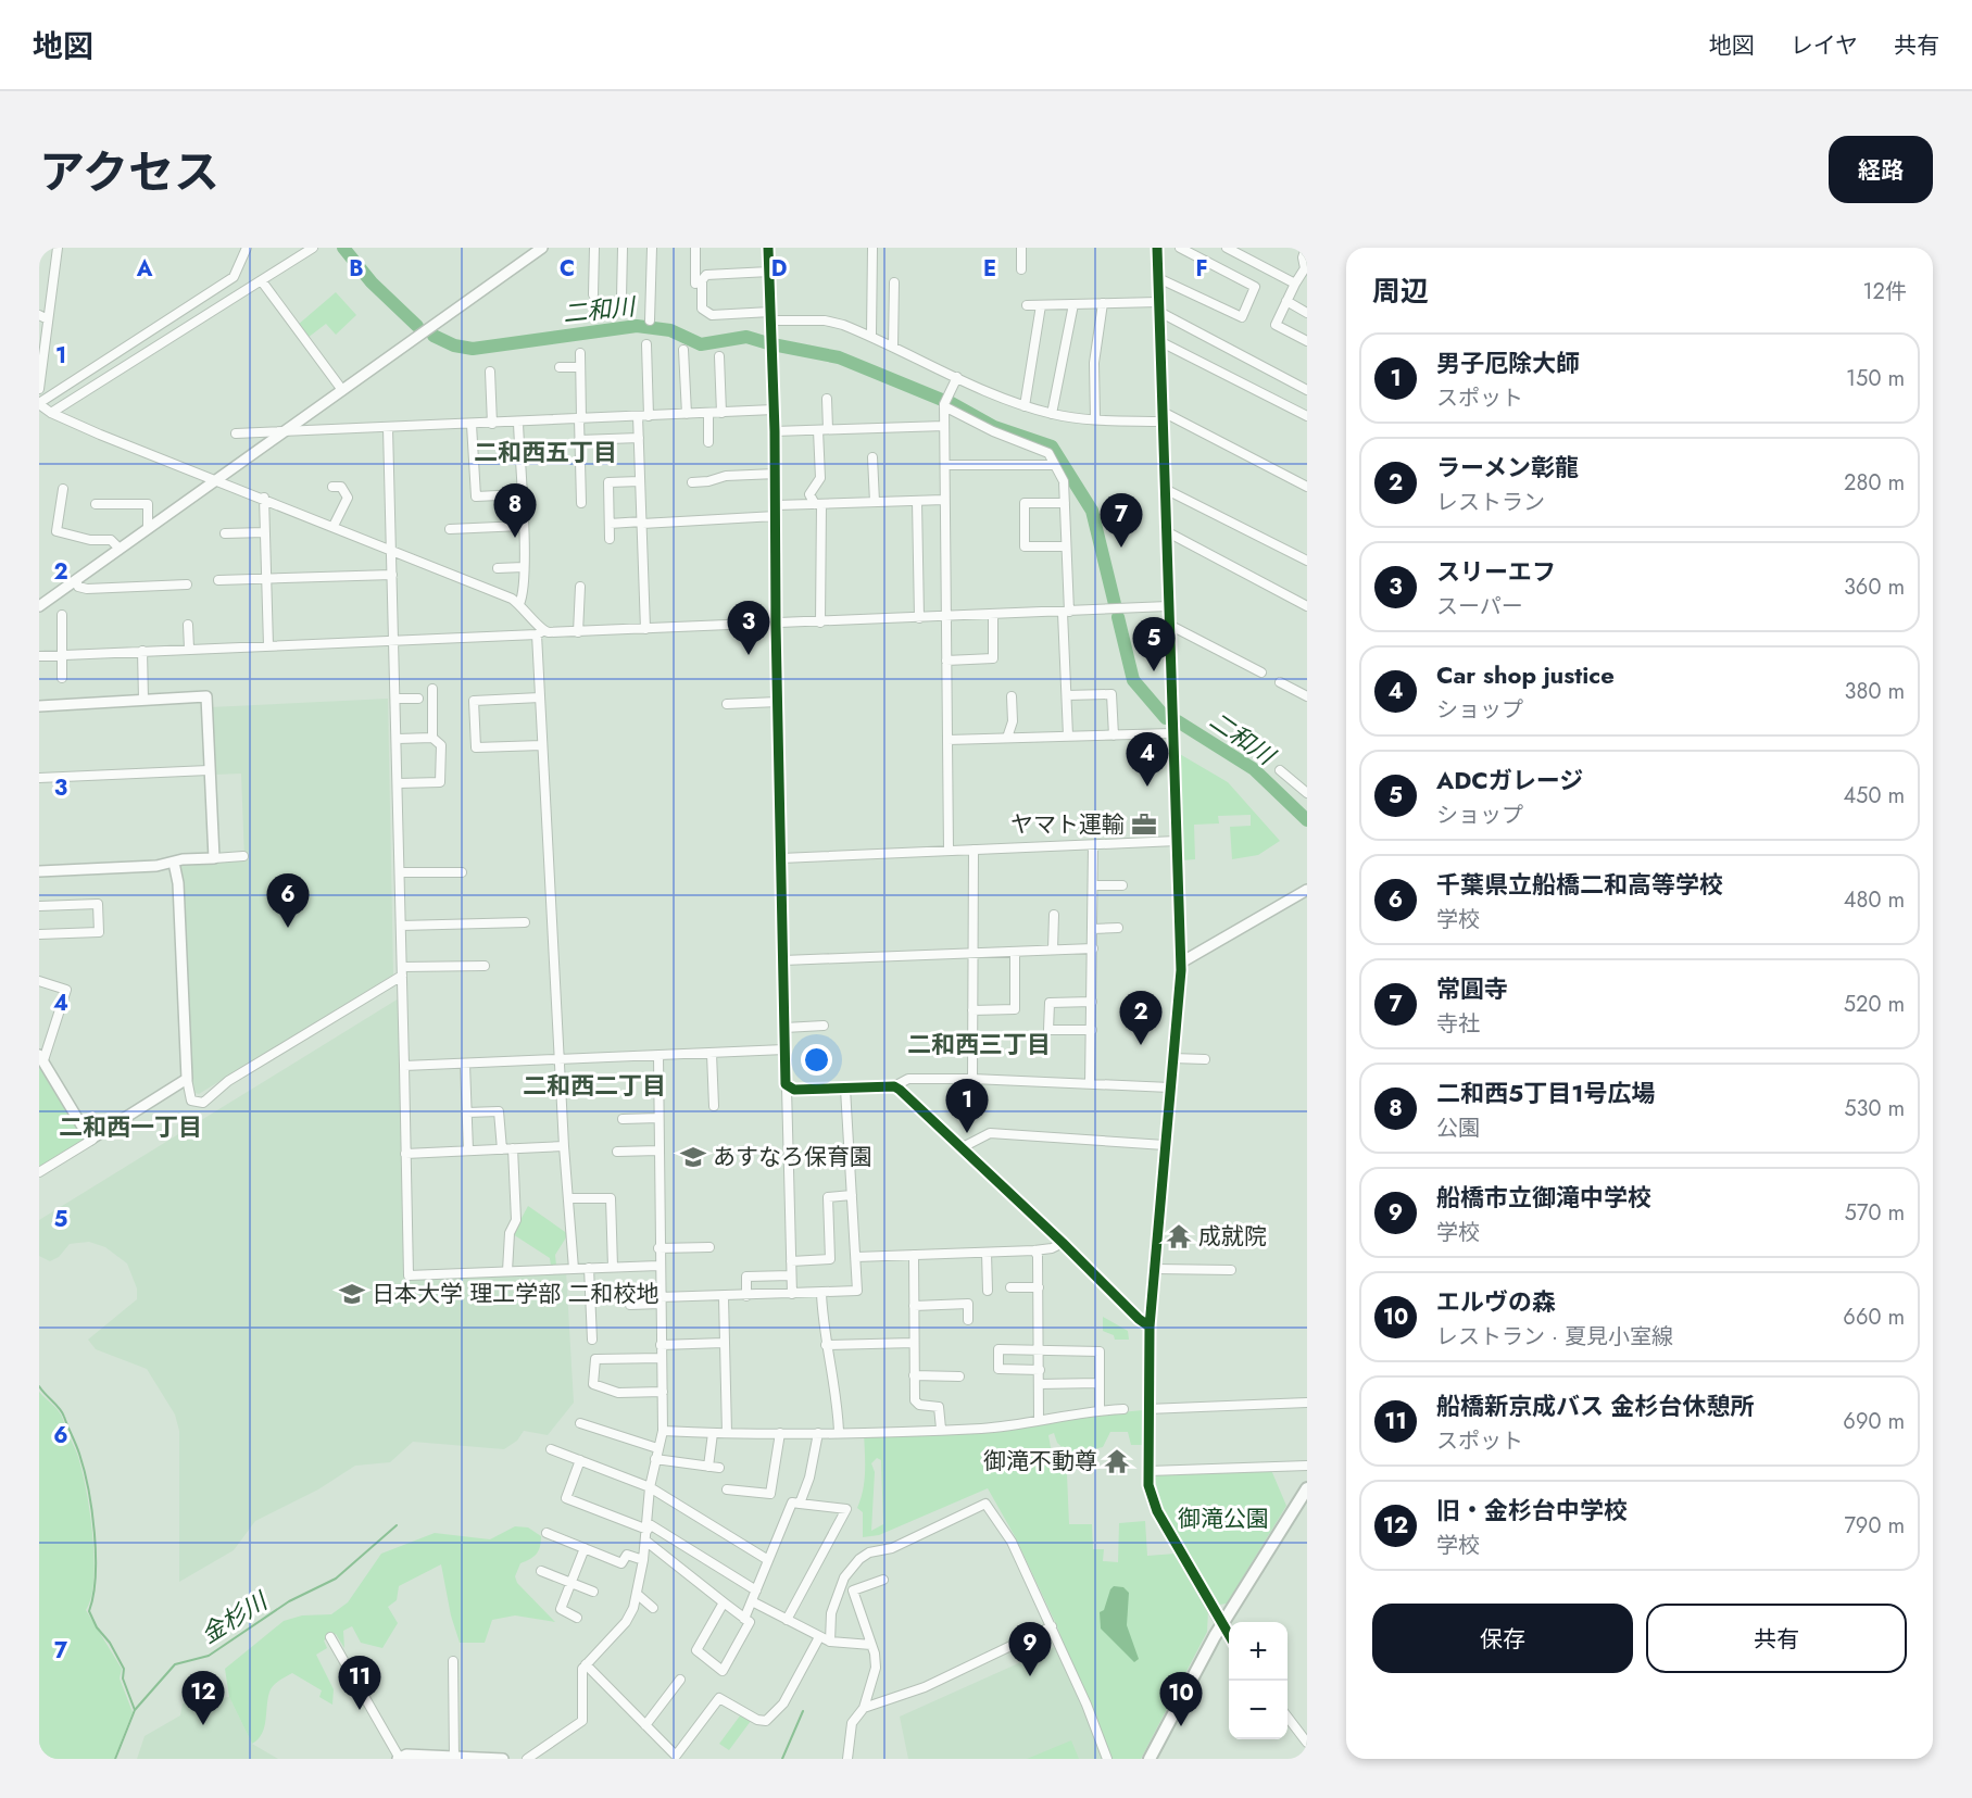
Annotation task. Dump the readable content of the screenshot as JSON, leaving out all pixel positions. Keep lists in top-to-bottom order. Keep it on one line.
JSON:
{"districts":["二和西五丁目","二和西三丁目","二和西二丁目","二和西一丁目"],"water":["二和川","金杉川"],"parks":["御滝公園"],"places":{"office":["ヤマト運輸"],"school or university":["あすなろ保育園","日本大学 理工学部 二和校地"],"temple":["成就院","御滝不動尊"]},"page":{"header":"地図","nav":["地図","レイヤ","共有"],"title":"アクセス","buttons":["経路",["保存","共有"]],"heading":["周辺","12件"],"list":[{"mark":"1","name":"男子厄除大師","note":"スポット","value":"150 m"},{"mark":"2","name":"ラーメン彰龍","note":"レストラン","value":"280 m"},{"mark":"3","name":"スリーエフ","note":"スーパー","value":"360 m"},{"mark":"4","name":"Car shop justice","note":"ショップ","value":"380 m"},{"mark":"5","name":"ADCガレージ","note":"ショップ","value":"450 m"},{"mark":"6","name":"千葉県立船橋二和高等学校","note":"学校","value":"480 m"},{"mark":"7","name":"常圓寺","note":"寺社","value":"520 m"},{"mark":"8","name":"二和西5丁目1号広場","note":"公園","value":"530 m"},{"mark":"9","name":"船橋市立御滝中学校","note":"学校","value":"570 m"},{"mark":"10","name":"エルヴの森","note":"レストラン · 夏見小室線","value":"660 m"},{"mark":"11","name":"船橋新京成バス 金杉台休憩所","note":"スポット","value":"690 m"},{"mark":"12","name":"旧・金杉台中学校","note":"学校","value":"790 m"}],"pins":["8","7","3","5","4","6","2","1","9","11","12","10"],"map_buttons":["+","−"]},"grid":{"columns":["A","B","C","D","E","F"],"rows":["1","2","3","4","5","6","7"]}}
